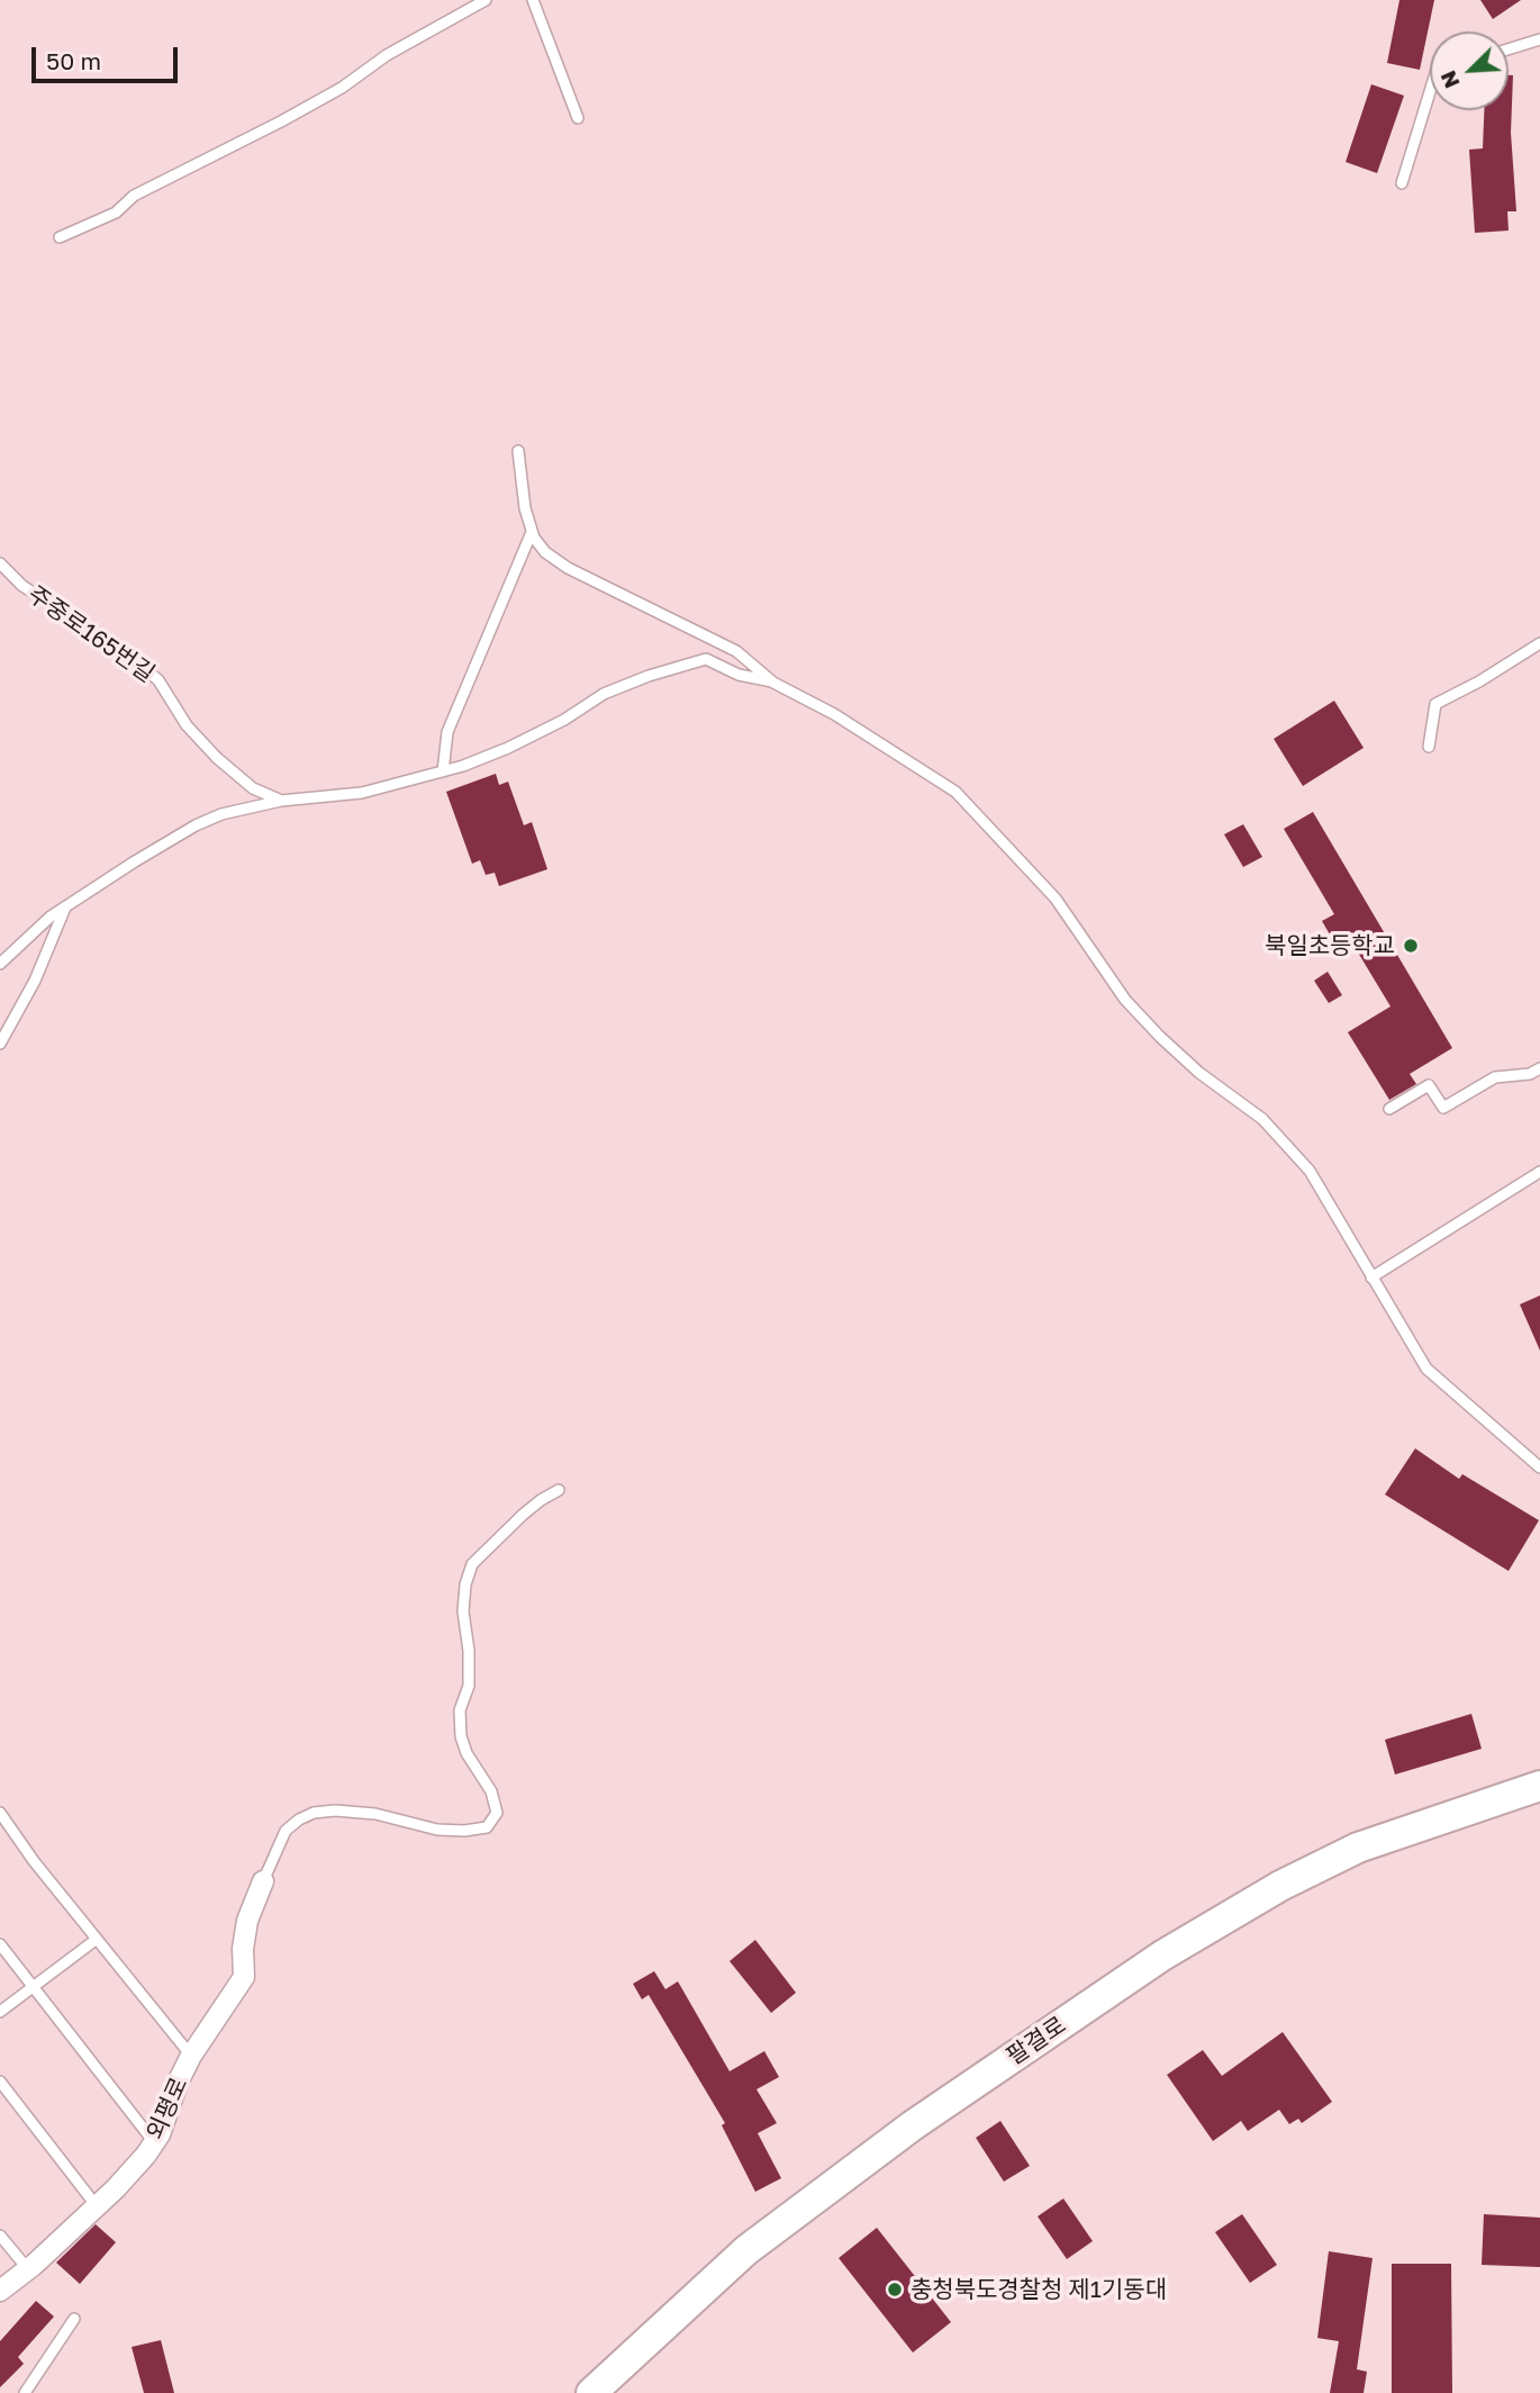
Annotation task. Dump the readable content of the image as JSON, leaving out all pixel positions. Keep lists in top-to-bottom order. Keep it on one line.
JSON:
{"streets":{"street":["팔결로","외평로"],"lane":["주중로165번길"]},"places":["북일초등학교","충청북도경찰청 제1기동대"],"scale_bar":"50 m","north":"bottom left"}
